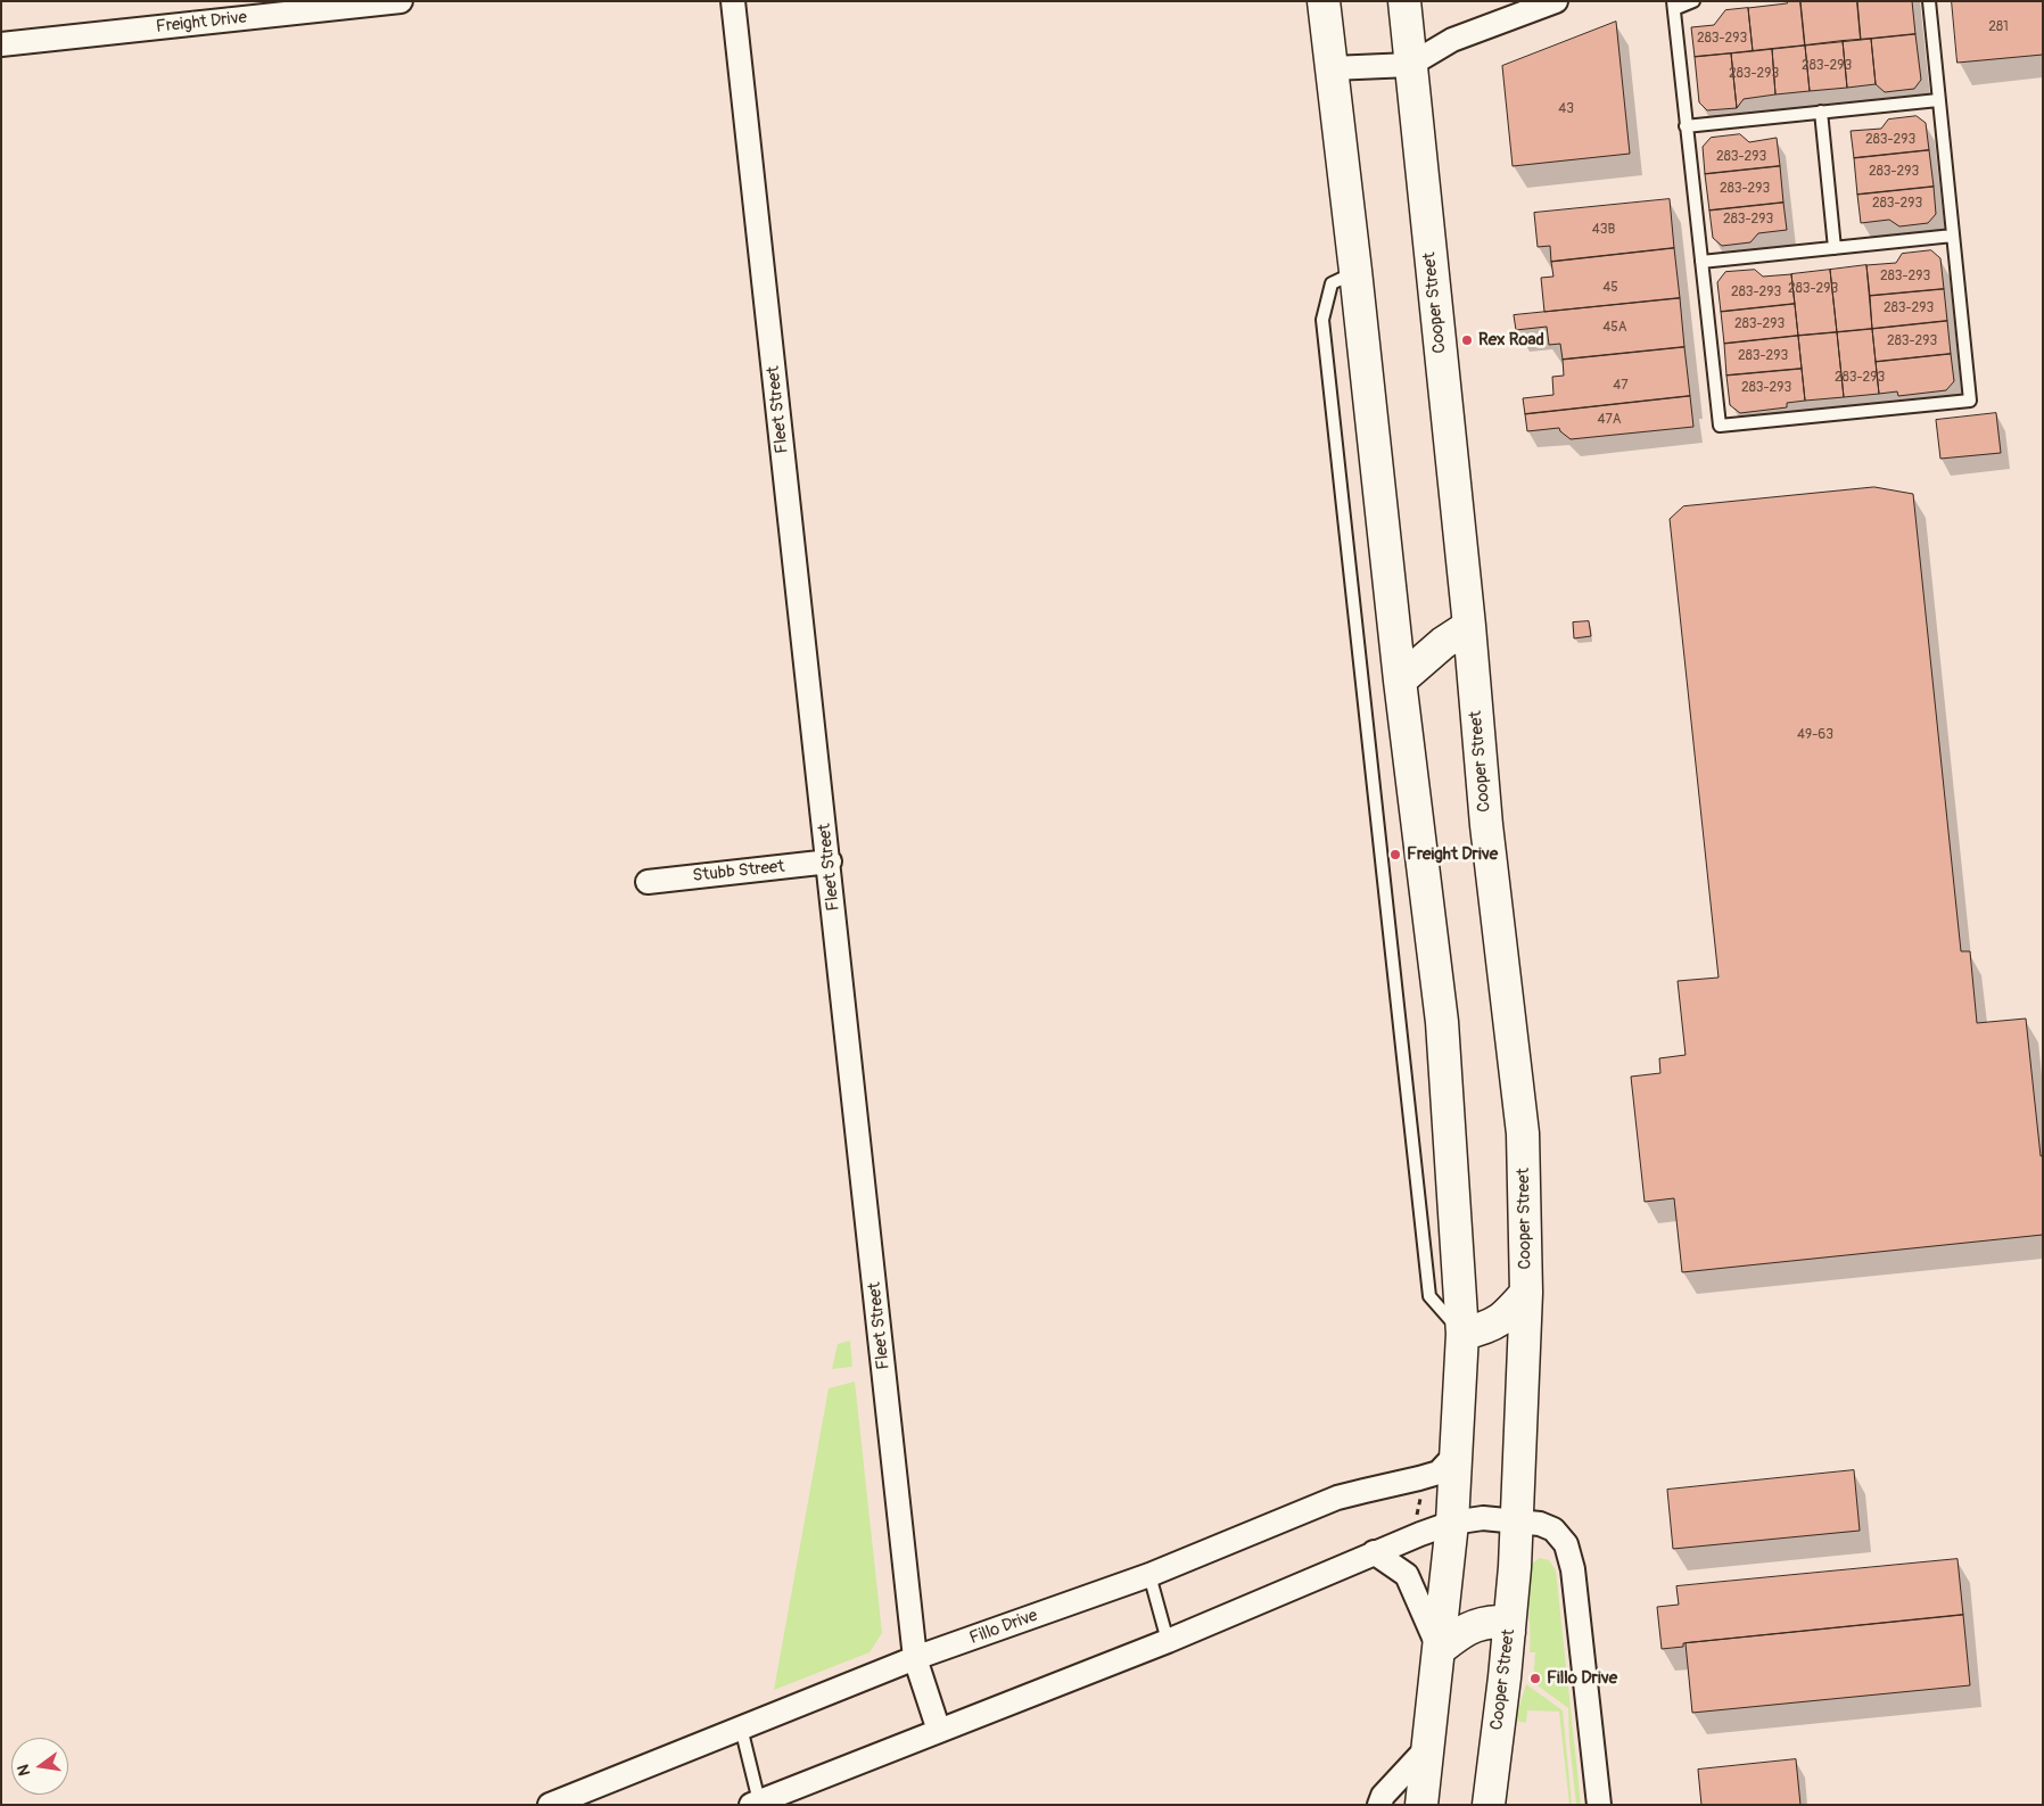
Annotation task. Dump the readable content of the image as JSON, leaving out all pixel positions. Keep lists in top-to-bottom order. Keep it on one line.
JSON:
{"streets":{"main road":["Cooper Street"],"street":["Freight Drive","Fleet Street","Stubb Street","Fillo Drive"]},"crossings":[["Fleet Street","Stubb Street"],["Fleet Street","Fillo Drive"]],"places":["Rex Road","Freight Drive","Fillo Drive"],"house_numbers":["281","283-293","283-293","283-293","43","283-293","283-293","283-293","283-293","283-293","283-293","43B","283-293","45","283-293","283-293","283-293","283-293","45A","283-293","283-293","283-293","47","283-293","47A","49-63"],"north":"left"}
